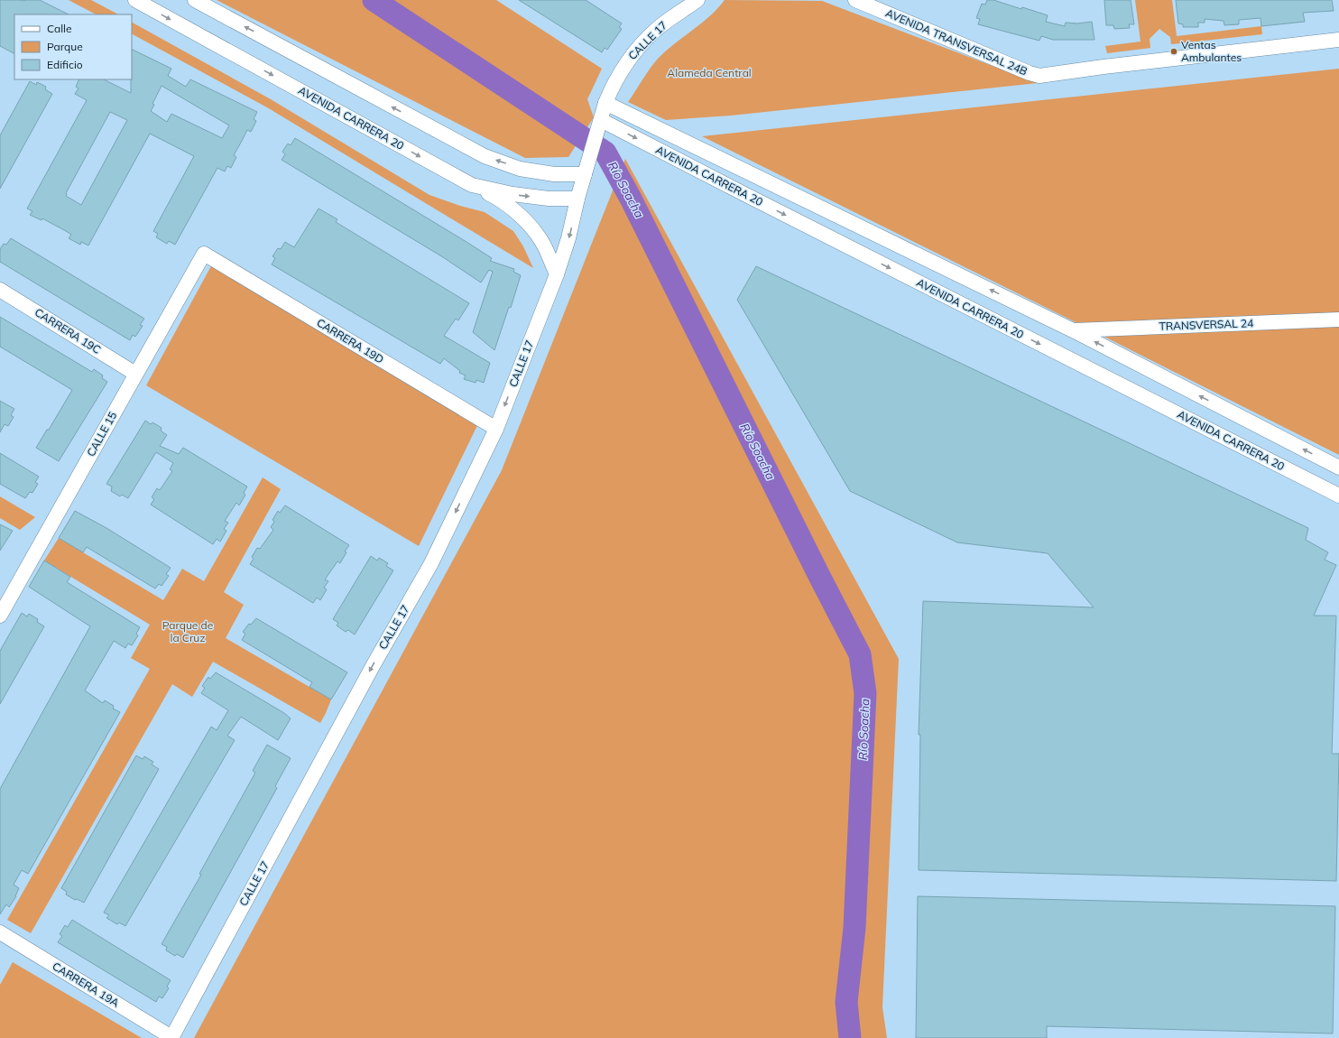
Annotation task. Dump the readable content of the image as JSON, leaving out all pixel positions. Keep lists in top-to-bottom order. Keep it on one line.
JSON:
{"streets":{"street":["CALLE 17","AVENIDA TRANSVERSAL 24B","AVENIDA CARRERA 20","TRANSVERSAL 24","CARRERA 19C","CARRERA 19D","CALLE 15","CARRERA 19A"]},"crossings":[["CALLE 17","AVENIDA CARRERA 20"],["CALLE 17","CARRERA 19D"],["CALLE 17","CARRERA 19A"],["AVENIDA CARRERA 20","TRANSVERSAL 24"],["CARRERA 19C","CALLE 15"],["CARRERA 19D","CALLE 15"]],"one_way":["CALLE 17"],"water":["Río Soacha"],"parks":["Alameda Central","Parque de la Cruz"],"places":["Ventas Ambulantes"],"legend":["Calle","Parque","Edificio"]}
